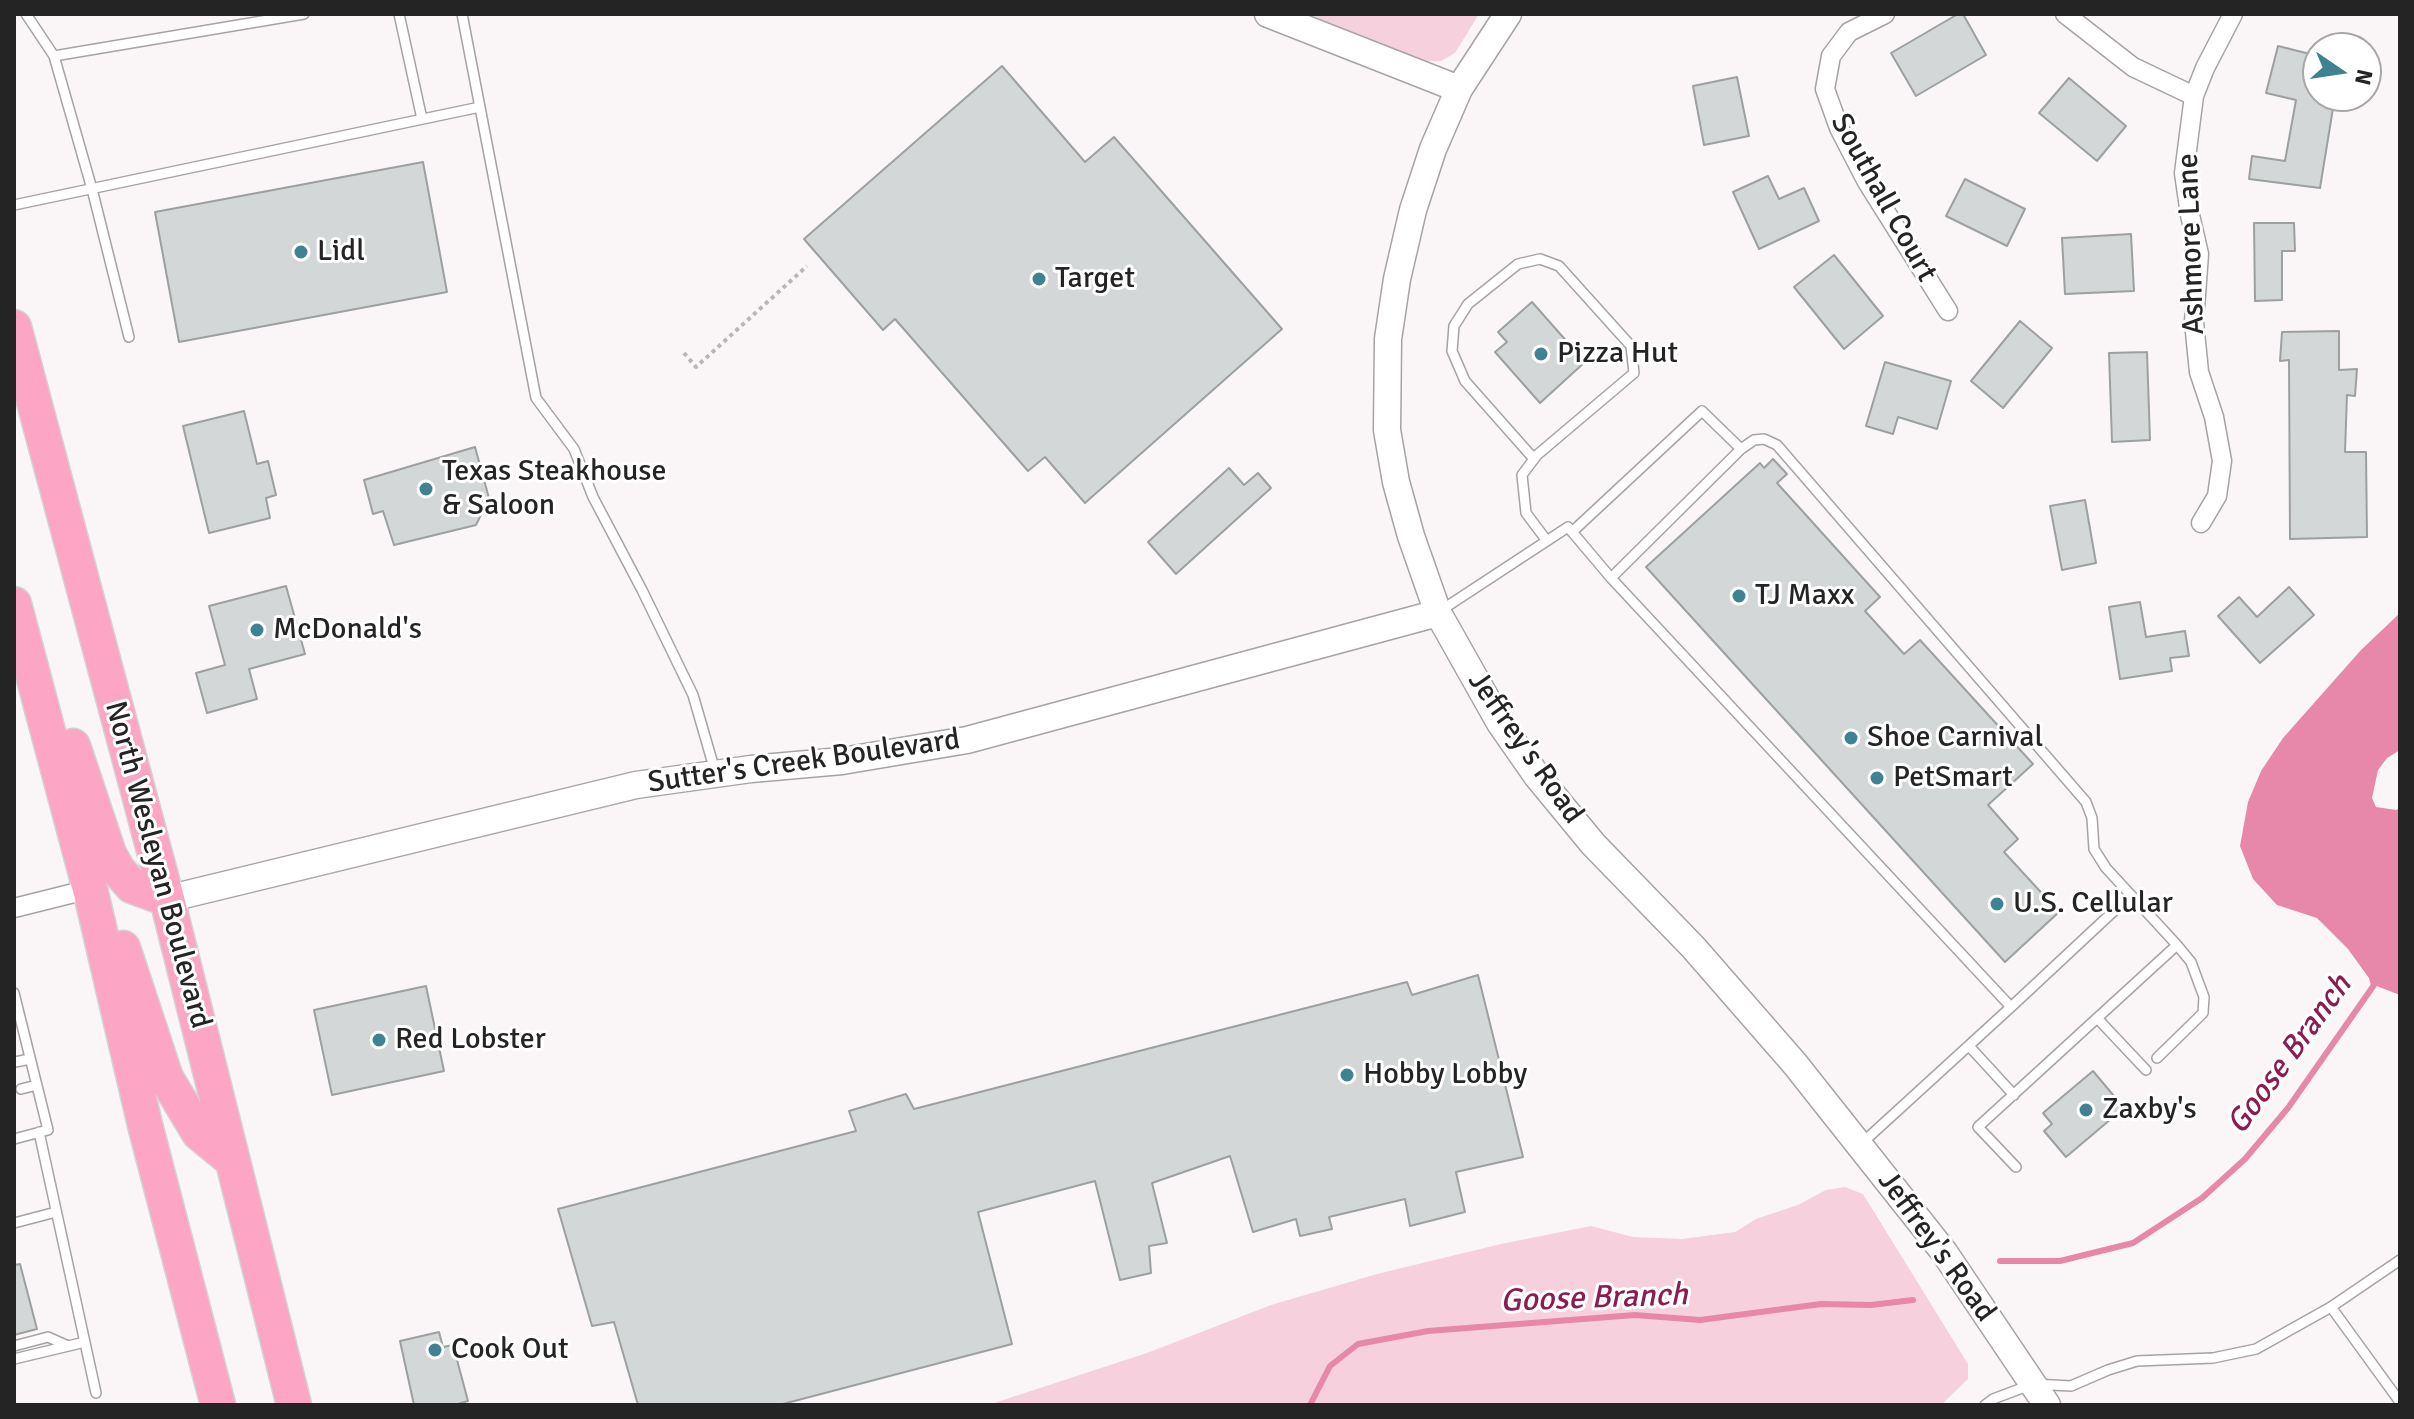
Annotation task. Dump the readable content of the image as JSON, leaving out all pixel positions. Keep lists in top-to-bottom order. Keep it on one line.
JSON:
{"streets":{"highway":["North Wesleyan Boulevard"],"street":["Southall Court","Ashmore Lane","Jeffrey's Road","Sutter's Creek Boulevard"]},"crossings":[["Jeffrey's Road","Sutter's Creek Boulevard"],["Sutter's Creek Boulevard","North Wesleyan Boulevard"]],"water":["Goose Branch"],"places":["Lidl","Target","Pizza Hut","Texas Steakhouse & Saloon","TJ Maxx","McDonald's","Shoe Carnival","PetSmart","U.S. Cellular","Red Lobster","Hobby Lobby","Zaxby's","Cook Out"],"north":"right"}
